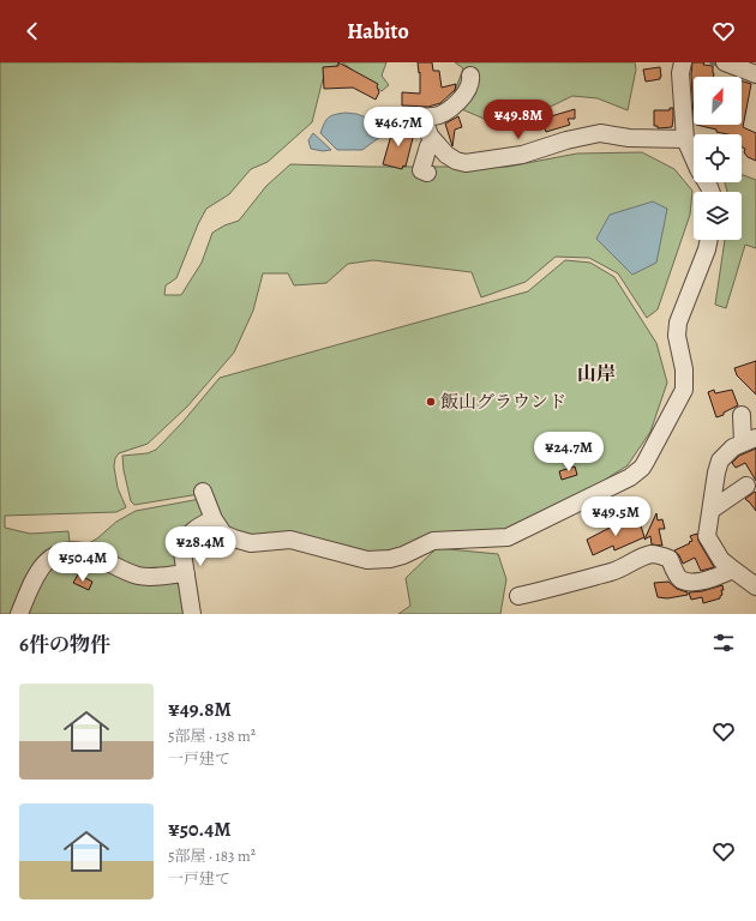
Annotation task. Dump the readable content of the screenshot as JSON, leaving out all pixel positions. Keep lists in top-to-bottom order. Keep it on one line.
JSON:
{"districts":["山岸"],"places":["飯山グラウンド"],"north":"top right","page":{"header":"Habito","price":["¥49.8M","¥46.7M","¥24.7M","¥49.5M","¥28.4M","¥50.4M"],"heading":"6件の物件","list":[{"name":"¥49.8M","note":"5部屋 · 138 m² · 一戸建て"},{"name":"¥50.4M","note":"5部屋 · 183 m² · 一戸建て"}]}}
